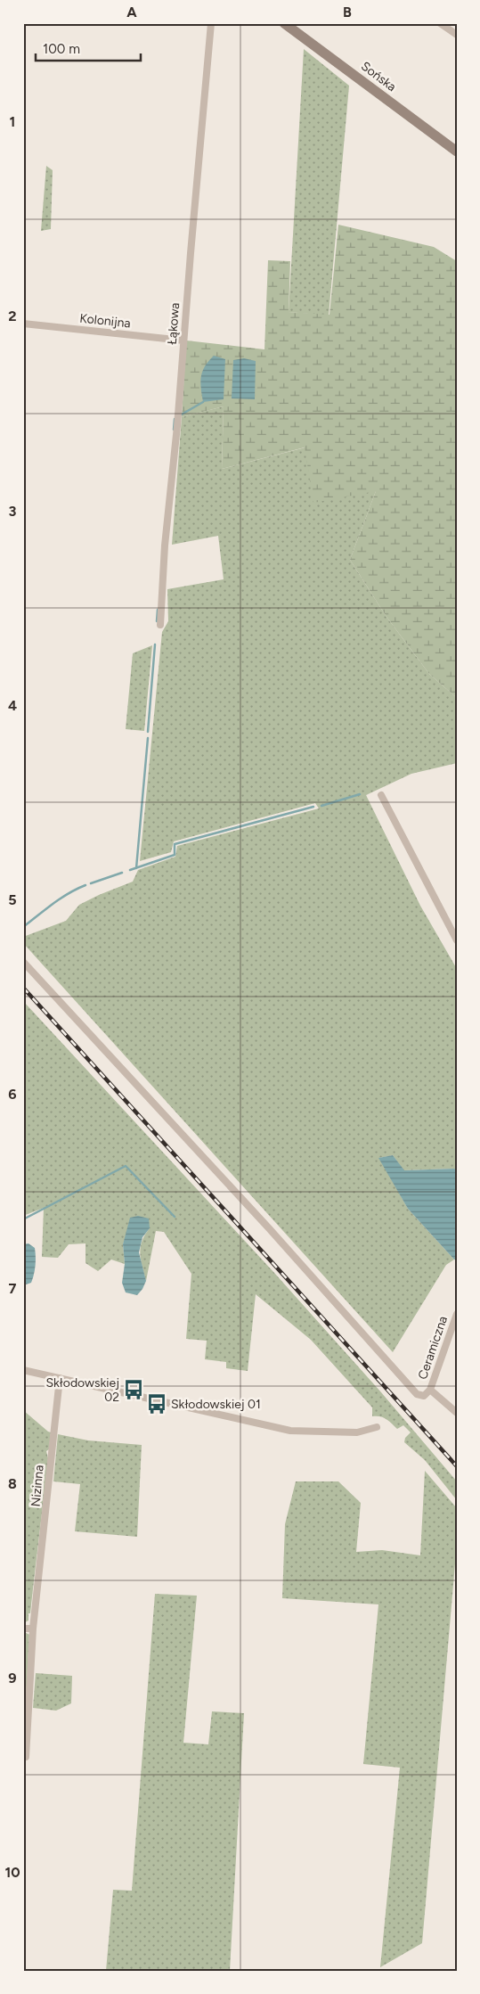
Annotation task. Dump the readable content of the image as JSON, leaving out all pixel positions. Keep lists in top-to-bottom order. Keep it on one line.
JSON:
{"streets":{"street":["Sońska","Kolonijna","Łąkowa","Ceramiczna","Nizinna"]},"crossings":[["Kolonijna","Łąkowa"]],"places":{"bus stop":["Skłodowskiej 02","Skłodowskiej 01"]},"scale_bar":"100 m","grid":{"columns":["A","B"],"rows":["1","2","3","4","5","6","7","8","9","10"]}}
